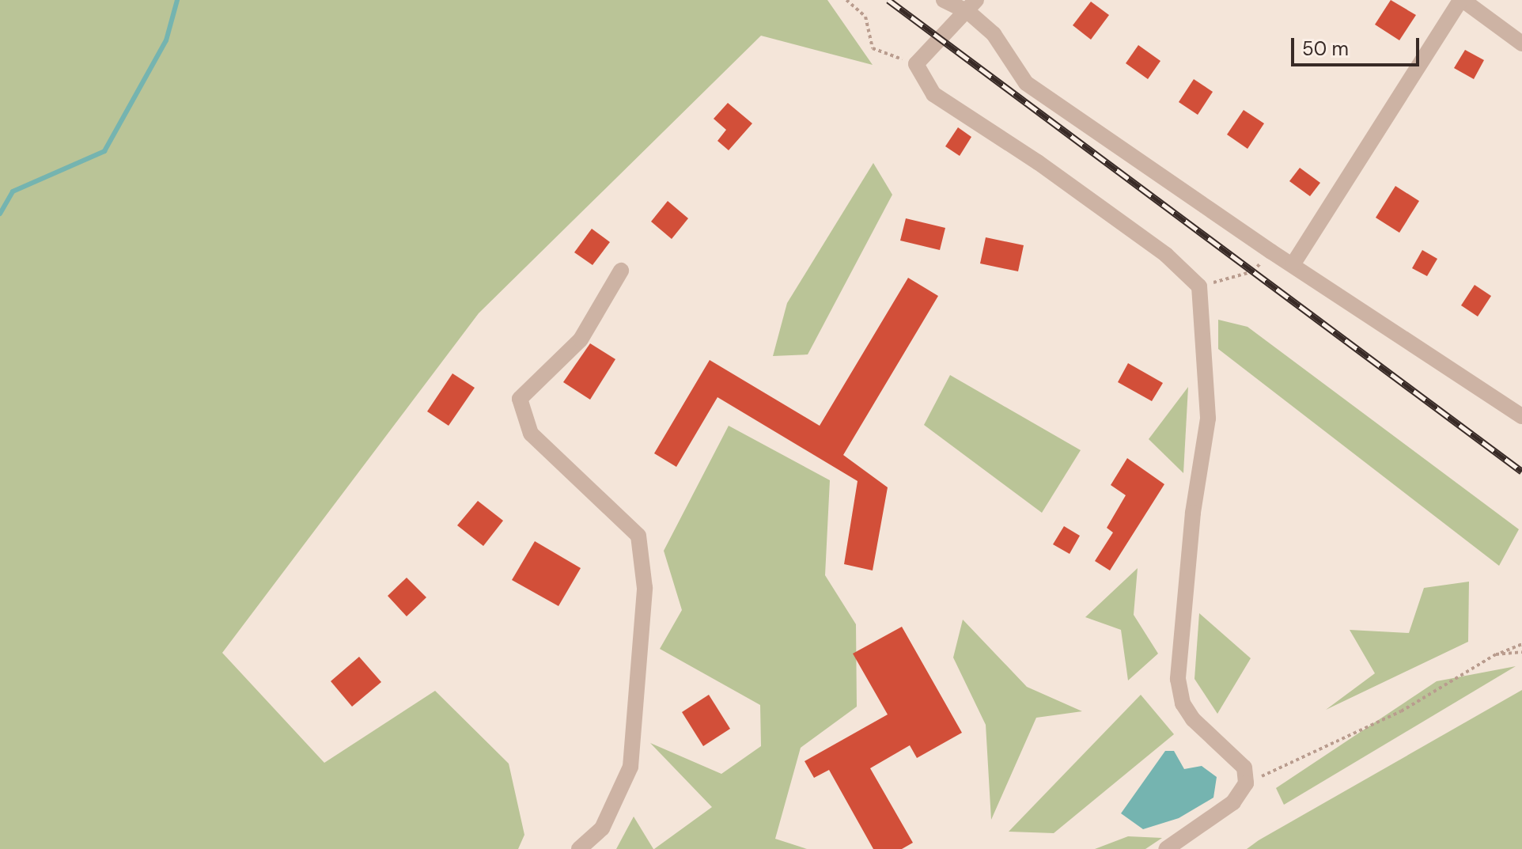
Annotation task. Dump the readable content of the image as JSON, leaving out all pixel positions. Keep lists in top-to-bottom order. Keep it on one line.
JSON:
{"scale_bar":"50 m"}
